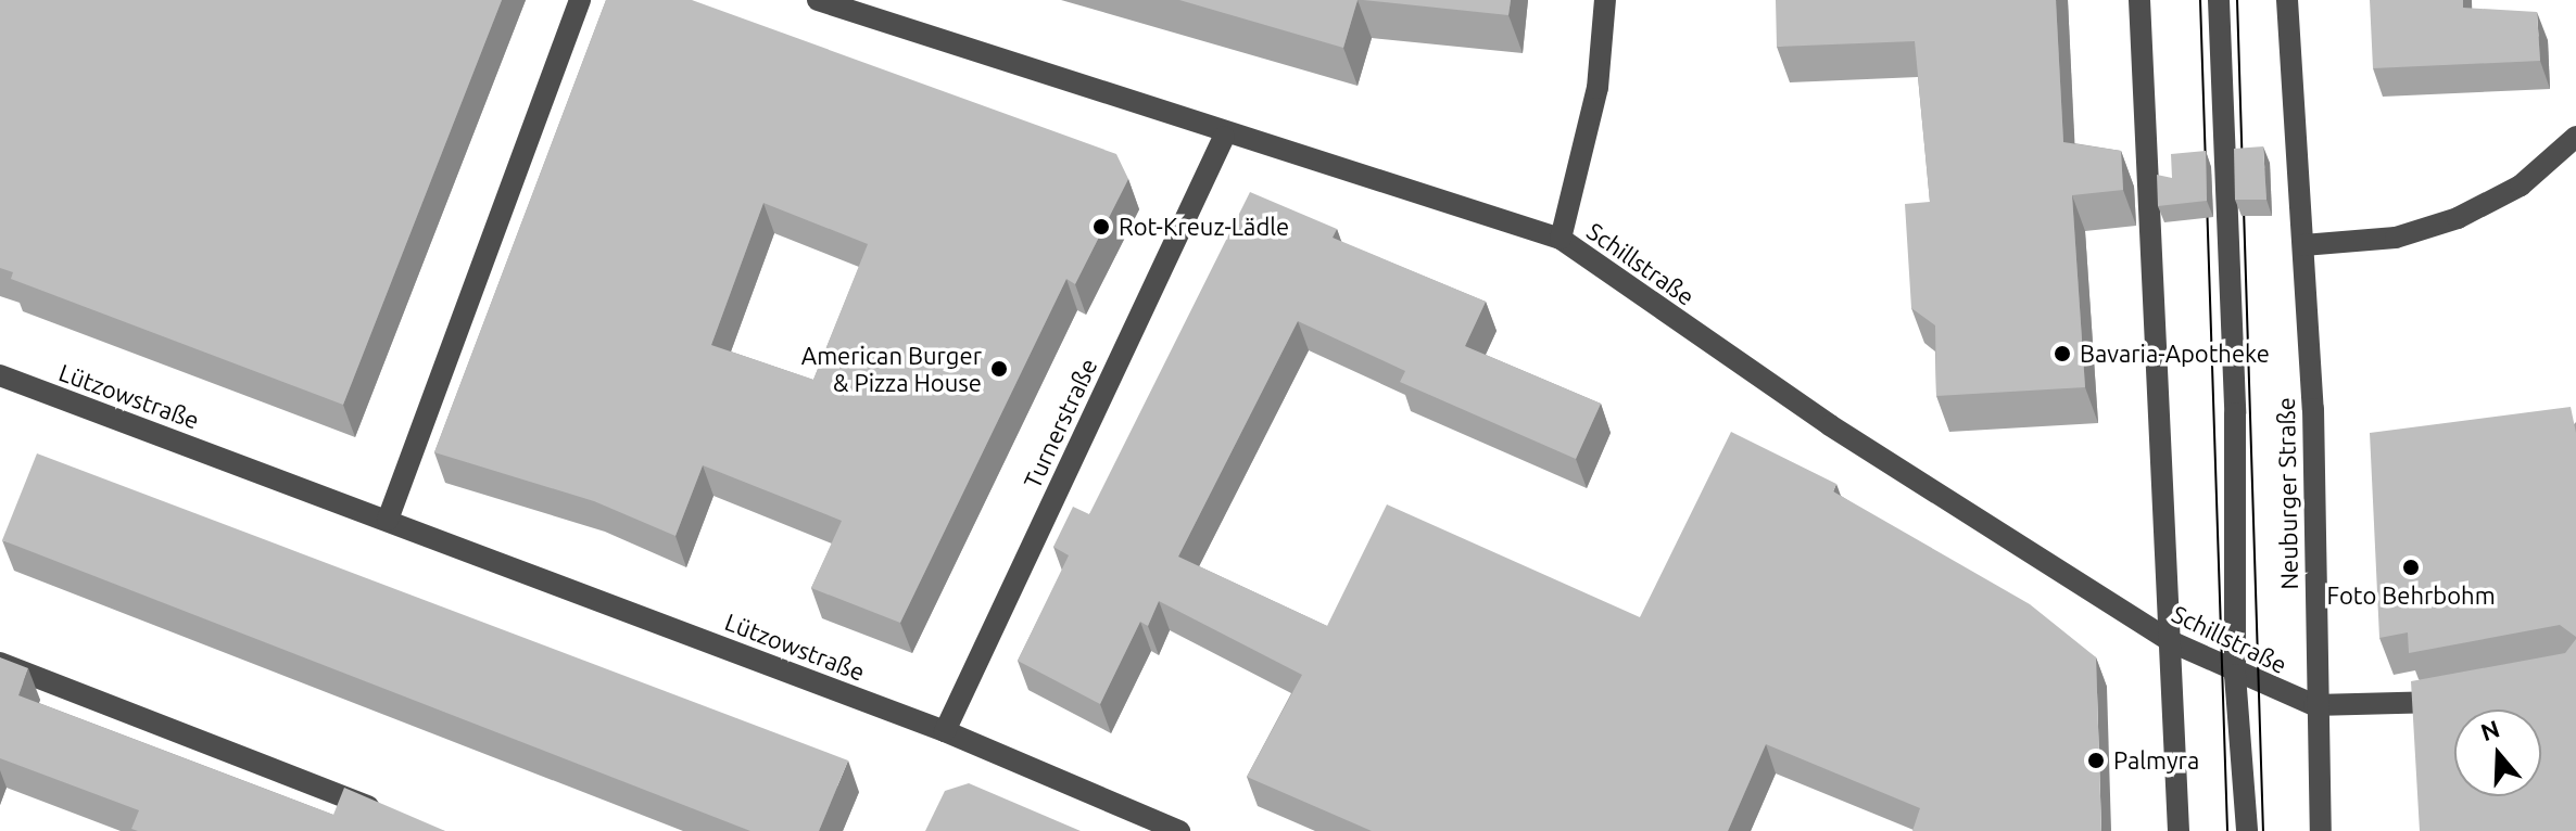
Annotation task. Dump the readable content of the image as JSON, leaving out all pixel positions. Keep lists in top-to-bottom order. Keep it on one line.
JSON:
{"streets":{"street":["Schillstraße","Lützowstraße","Turnerstraße","Neuburger Straße"]},"crossings":[["Schillstraße","Turnerstraße"],["Schillstraße","Neuburger Straße"],["Lützowstraße","Turnerstraße"]],"places":["Rot-Kreuz-Lädle","Bavaria-Apotheke","American Burger & Pizza House","Foto Behrbohm","Palmyra"],"north":"top"}
